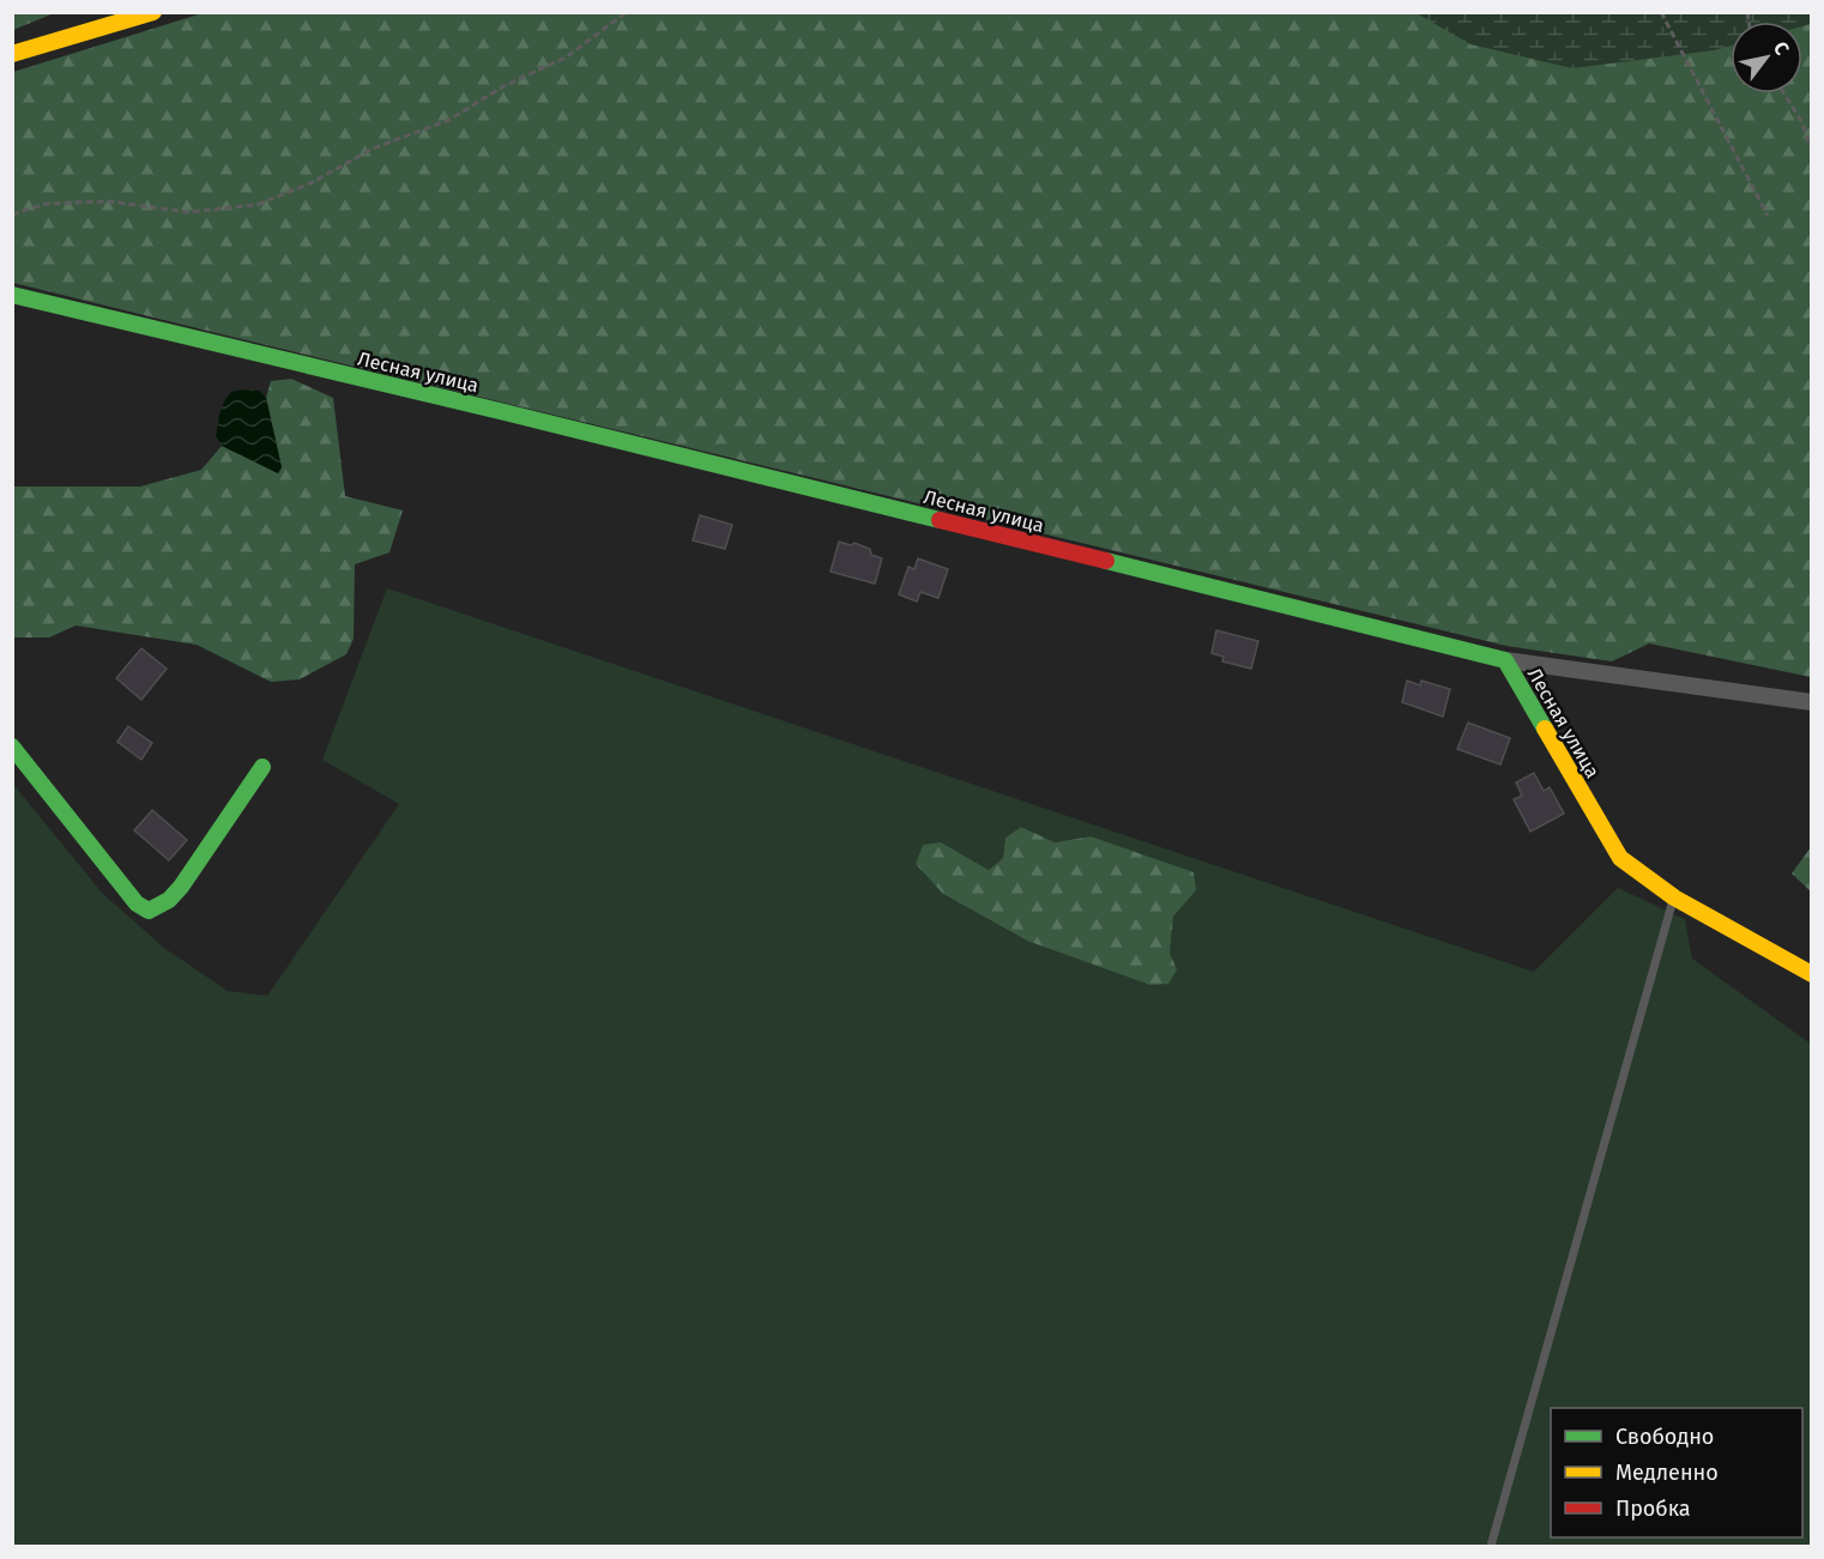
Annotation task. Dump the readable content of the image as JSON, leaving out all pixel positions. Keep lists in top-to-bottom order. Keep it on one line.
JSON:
{"streets":{"street":["Лесная улица"]},"legend":["Свободно","Медленно","Пробка"],"north":"top right"}
